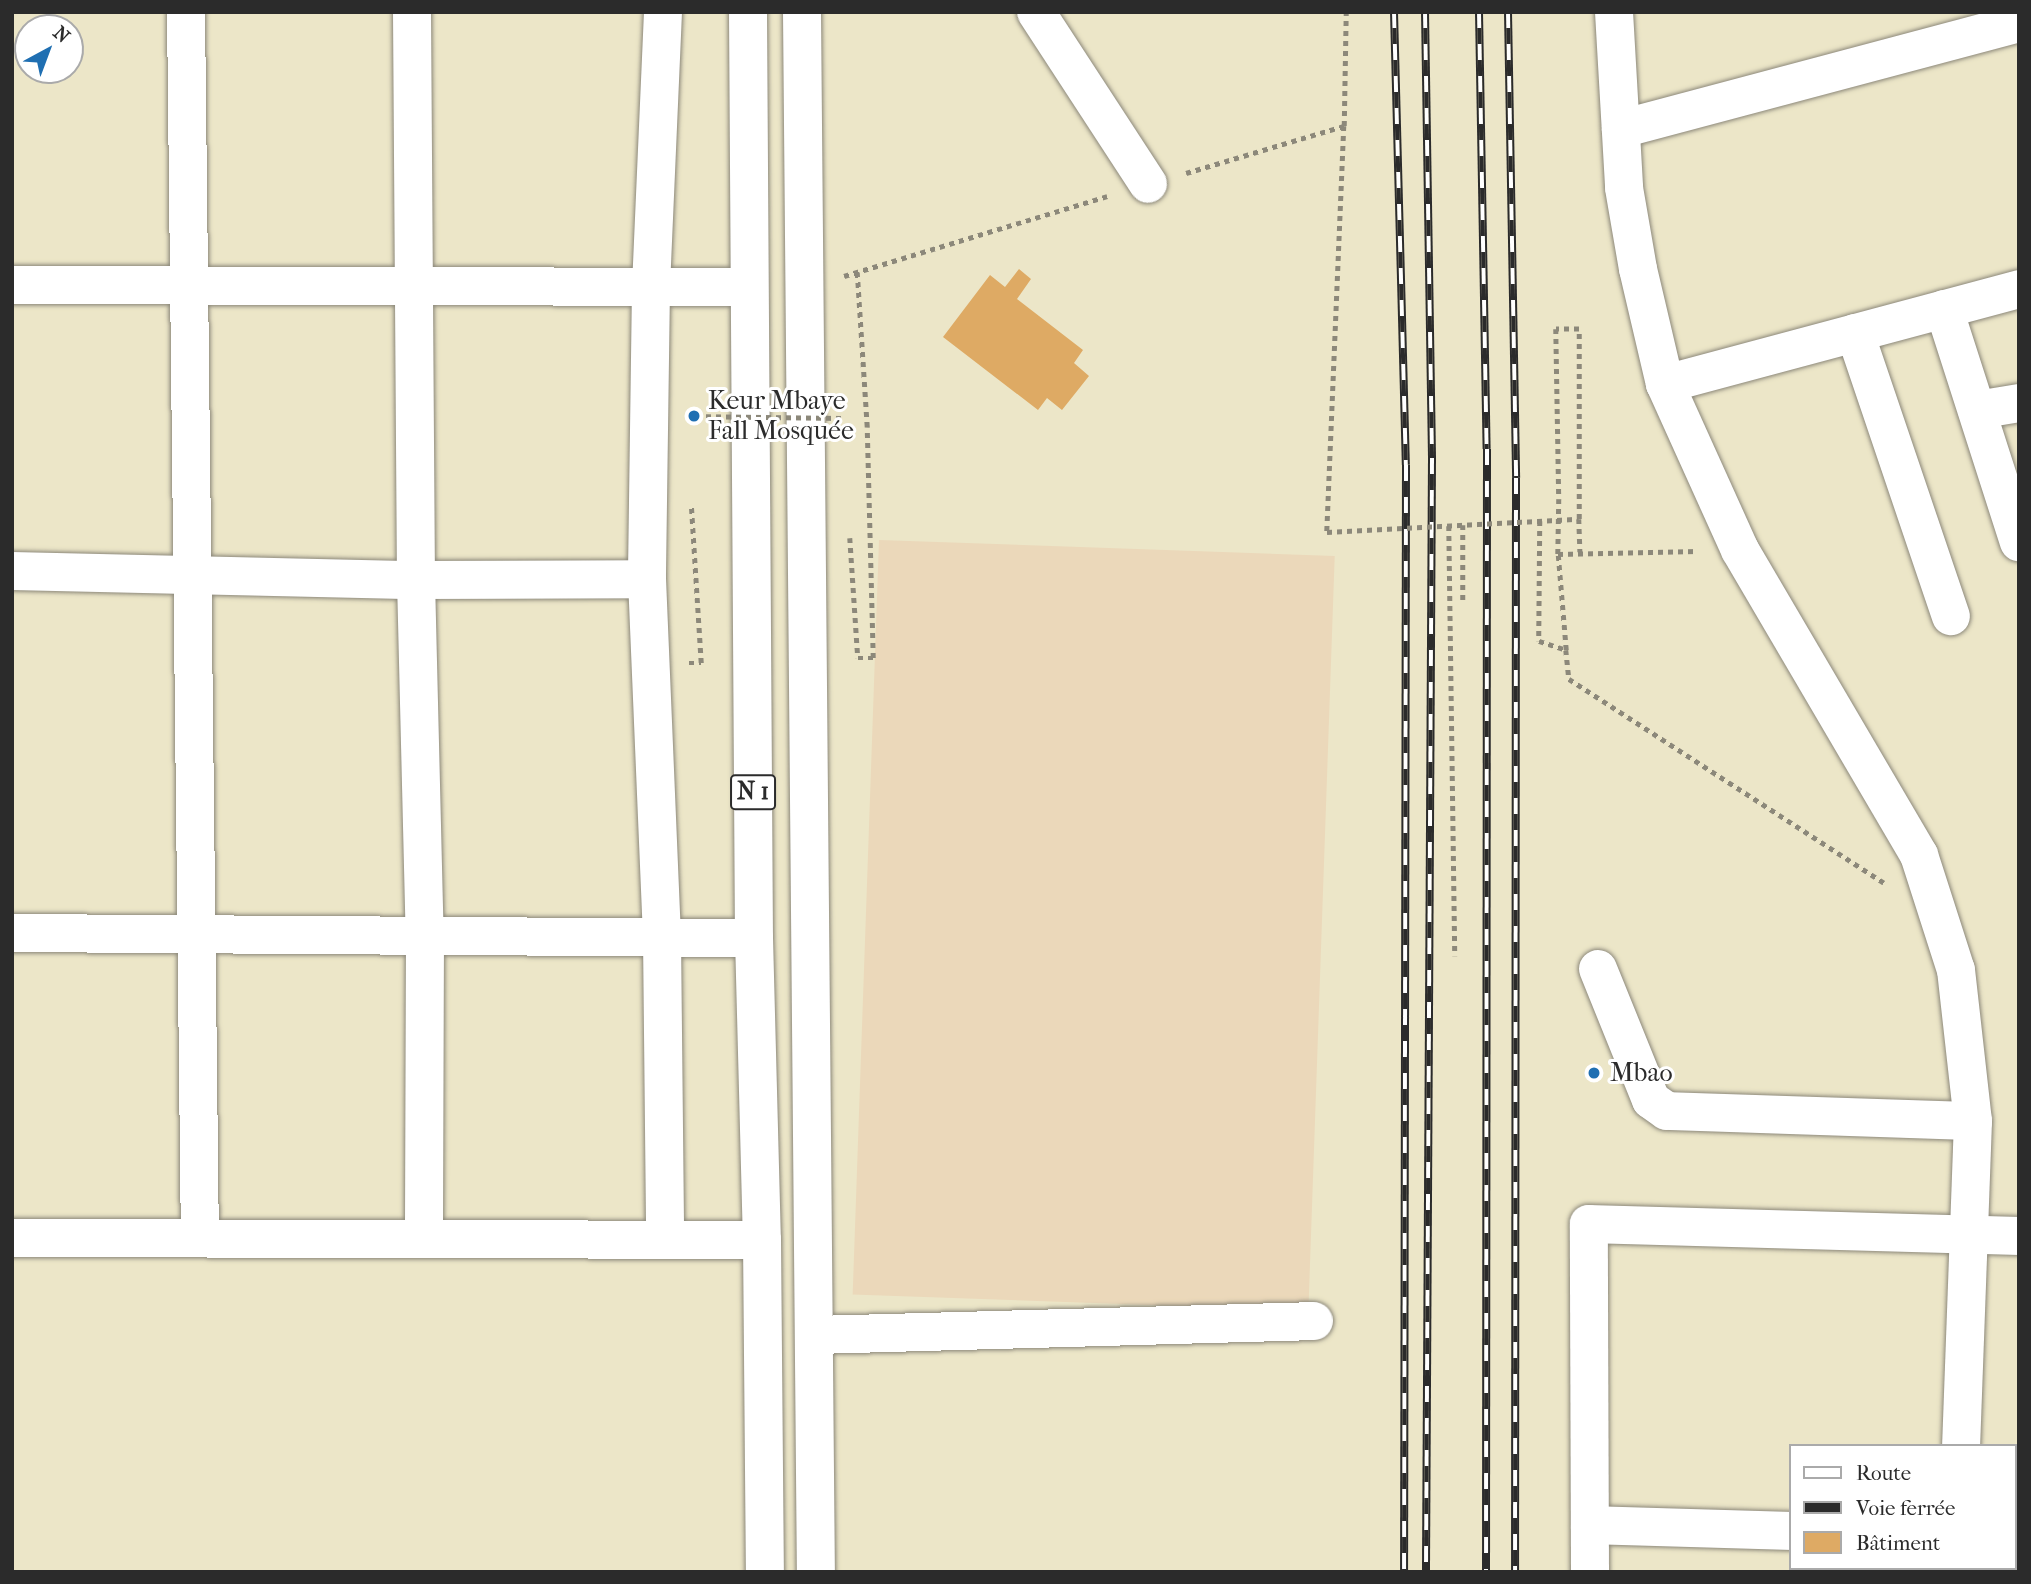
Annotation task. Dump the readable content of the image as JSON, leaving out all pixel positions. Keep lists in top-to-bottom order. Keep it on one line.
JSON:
{"streets":{"main road":["N 1"]},"places":["Keur Mbaye Fall Mosquée","Mbao"],"legend":["Route","Voie ferrée","Bâtiment"],"north":"top right"}
